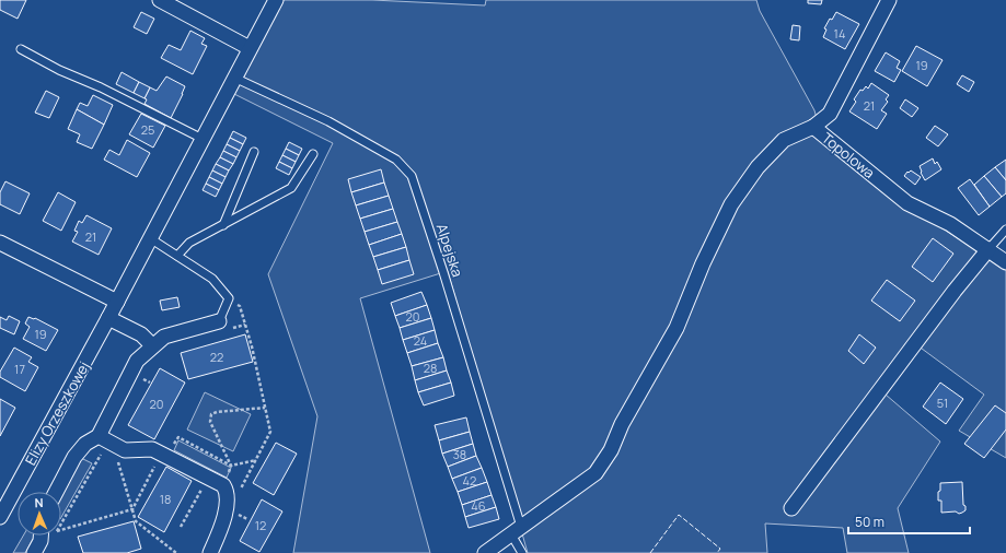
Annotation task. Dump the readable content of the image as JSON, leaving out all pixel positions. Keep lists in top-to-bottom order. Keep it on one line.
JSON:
{"streets":{"street":["Topolowa","Elizy Orzeszkowej"],"lane":["Alpejska"]},"crossings":[["Alpejska","Elizy Orzeszkowej"]],"house_numbers":["14","19","21","25","21","20","19","24","22","28","17","51","20","38","42","18","46","12"],"scale_bar":"50 m","north":"top"}
